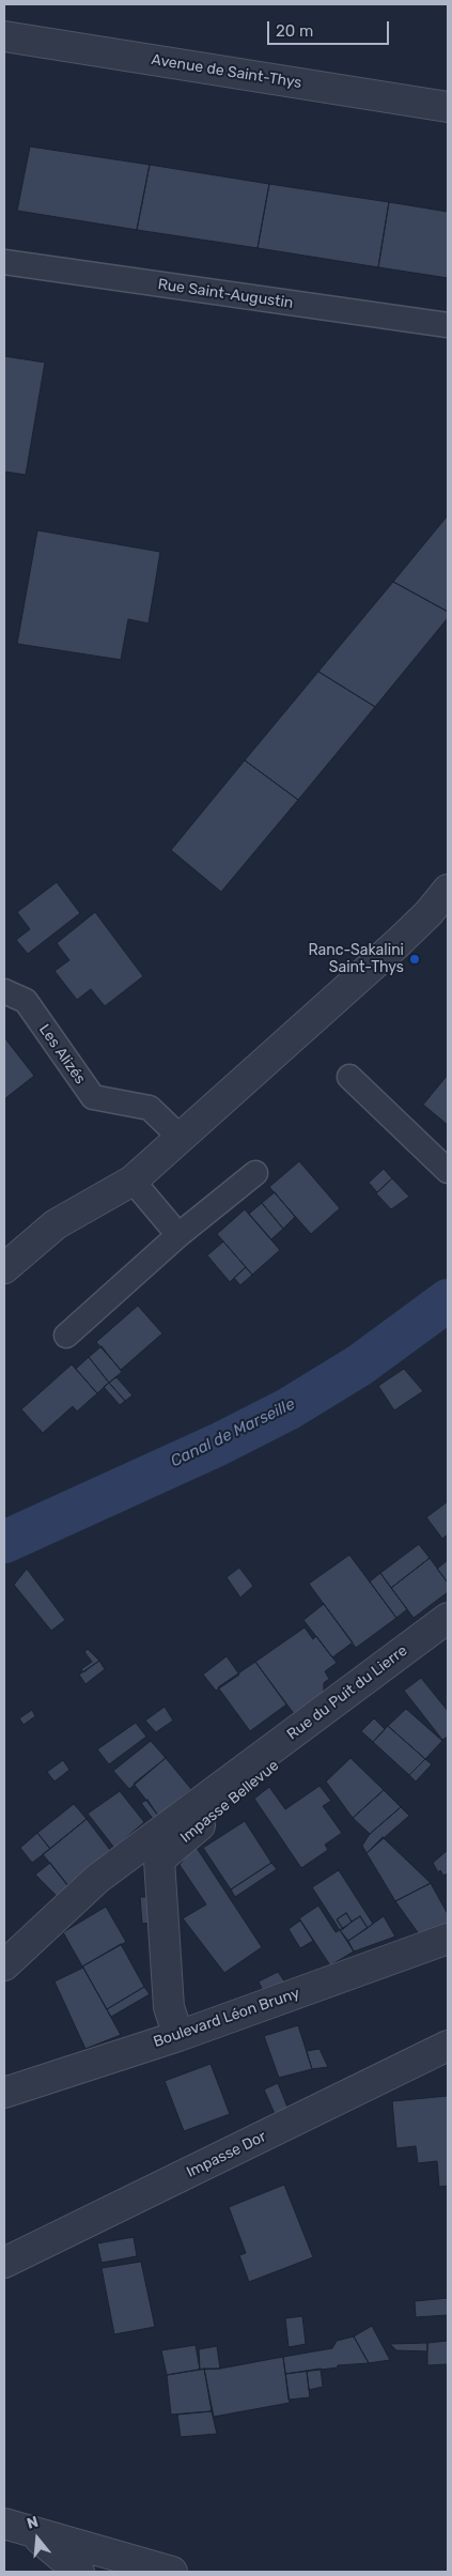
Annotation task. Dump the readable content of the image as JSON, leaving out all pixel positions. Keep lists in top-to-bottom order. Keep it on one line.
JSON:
{"streets":{"street":["Avenue de Saint-Thys","Rue du Puit du Lierre","Impasse Bellevue","Boulevard Léon Bruny","Impasse Dor"],"lane":["Rue Saint-Augustin","Les Alizés"]},"crossings":[["Impasse Bellevue","Boulevard Léon Bruny"]],"water":["Canal de Marseille"],"places":["Ranc-Sakalini Saint-Thys"],"scale_bar":"20 m","north":"top"}
